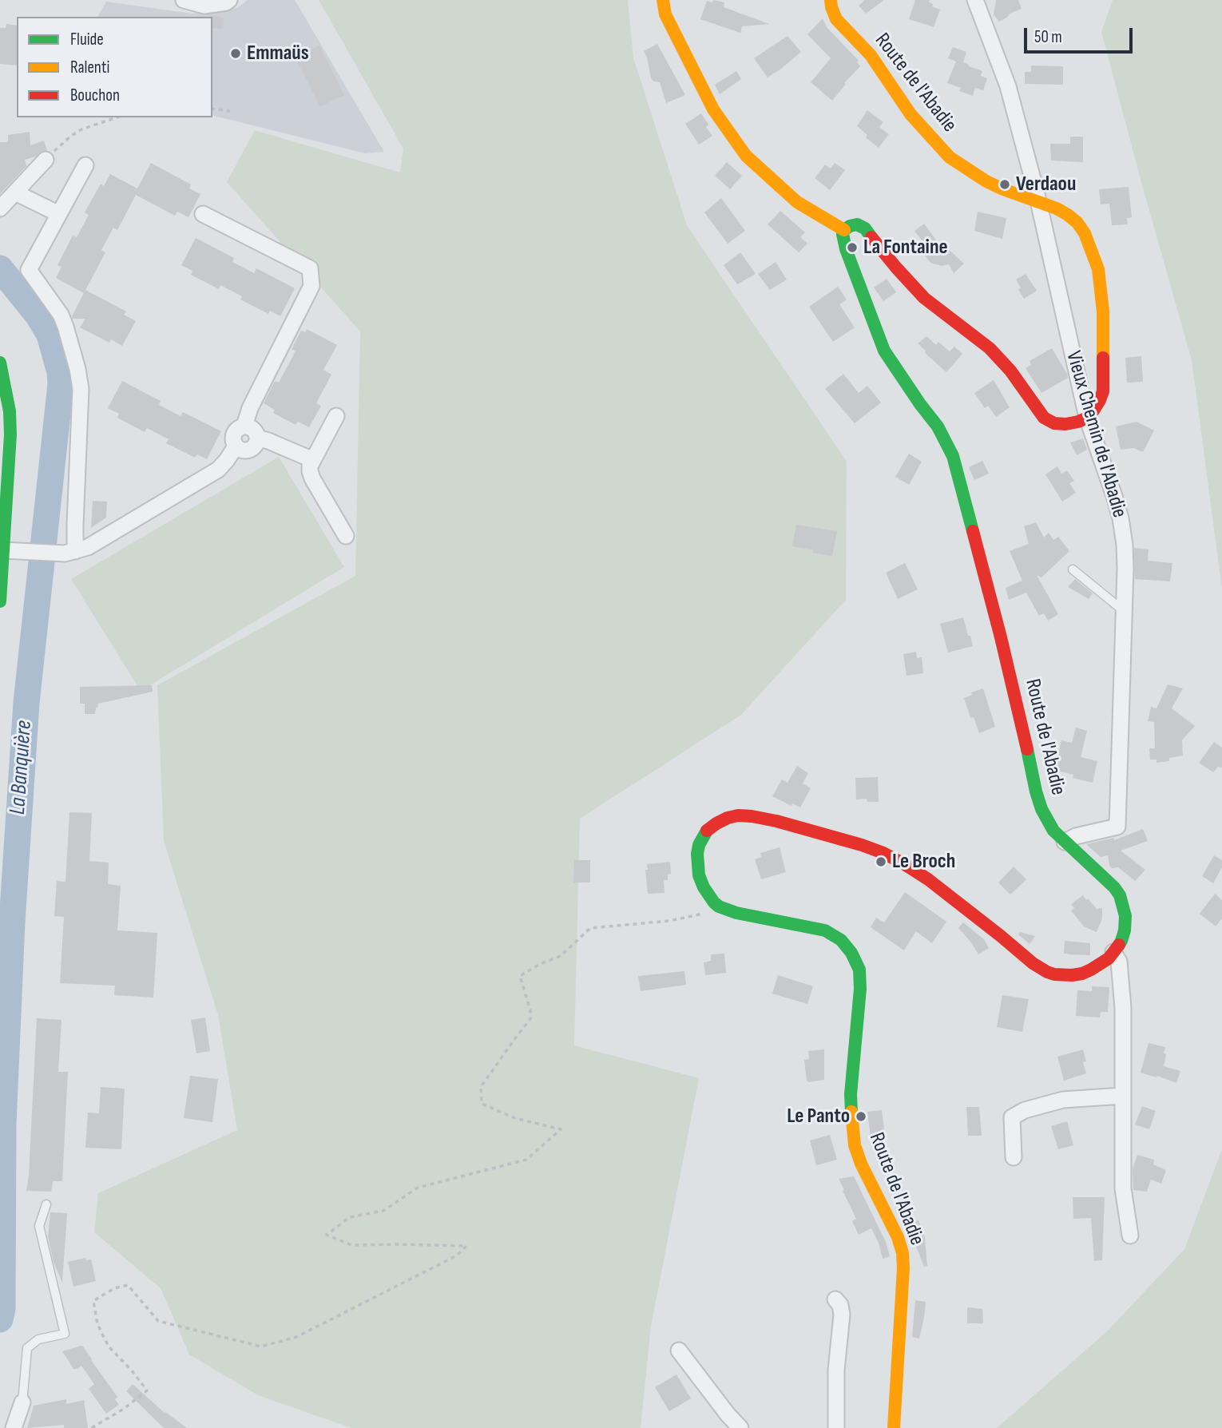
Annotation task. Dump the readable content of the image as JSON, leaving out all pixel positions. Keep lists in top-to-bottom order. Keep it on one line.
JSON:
{"streets":{"street":["Route de l'Abadie","Vieux Chemin de l'Abadie"]},"crossings":[["Route de l'Abadie","Vieux Chemin de l'Abadie"]],"water":["La Banquière"],"places":["Emmaüs","Verdaou","La Fontaine","Le Broch","Le Panto"],"legend":["Fluide","Ralenti","Bouchon"],"scale_bar":"50 m"}
